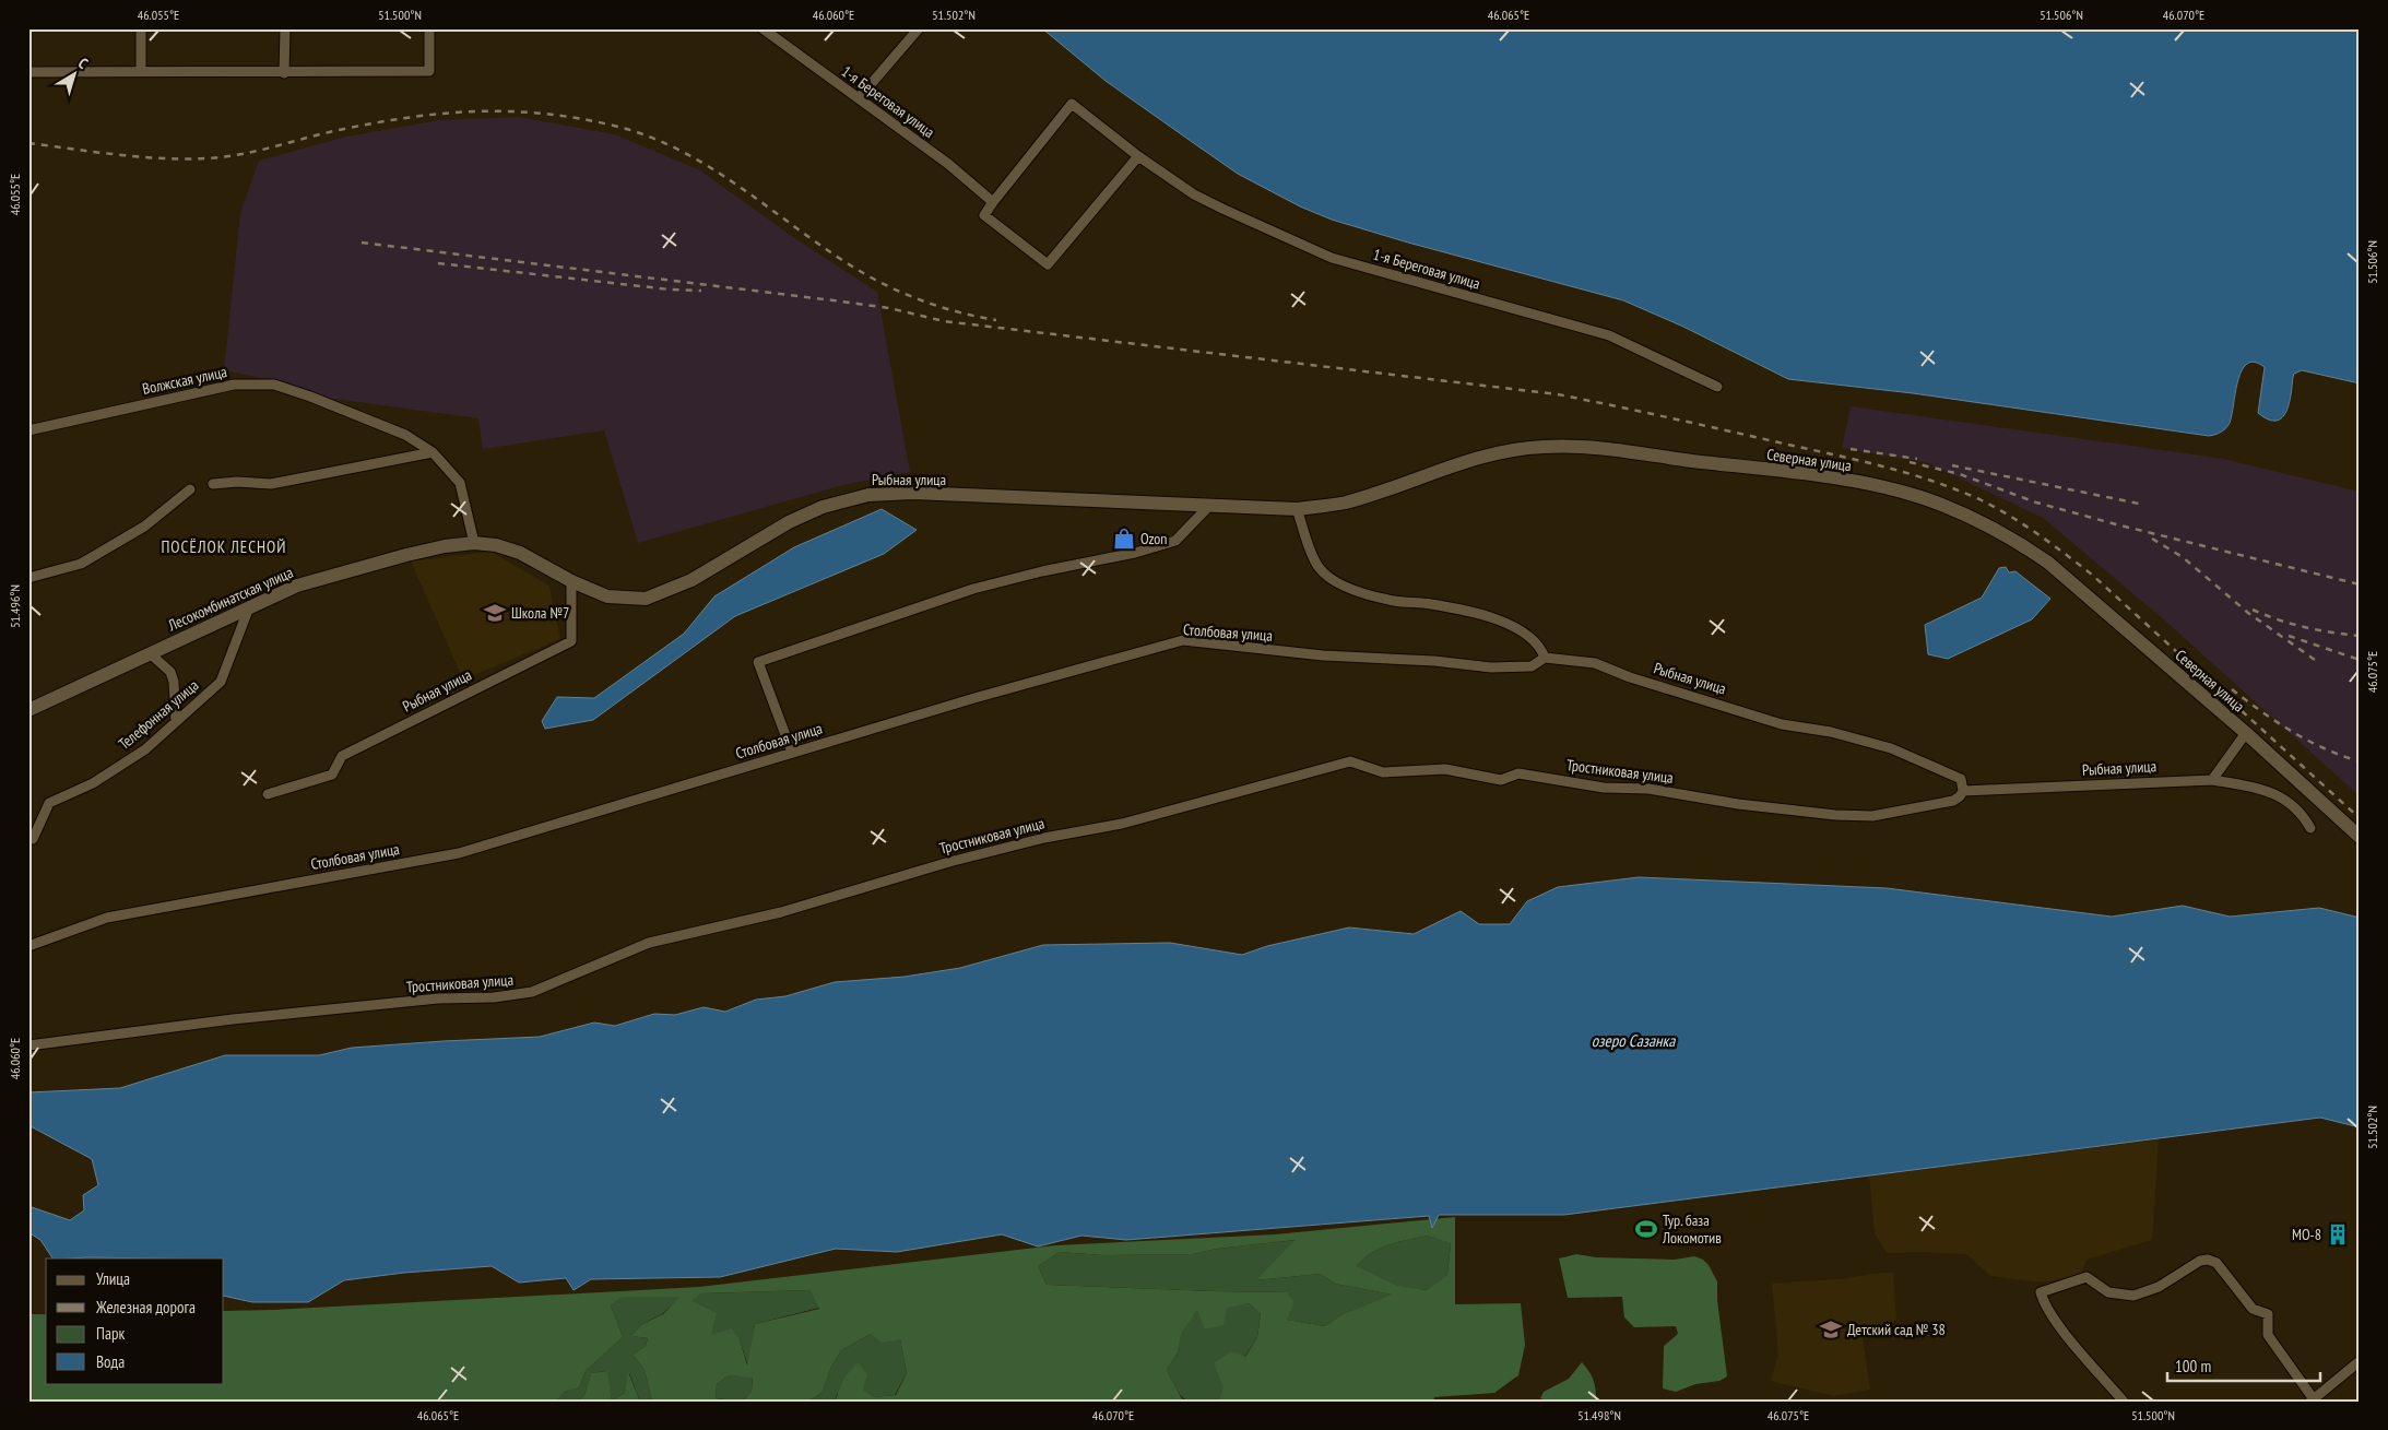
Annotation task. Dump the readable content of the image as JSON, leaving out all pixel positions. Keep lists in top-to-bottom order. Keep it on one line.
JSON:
{"streets":{"street":["1-я Береговая улица","Волжская улица","Северная улица","Рыбная улица","Лесокомбинатская улица","Столбовая улица","Телефонная улица","Тростниковая улица"]},"crossings":[["Волжская улица","Лесокомбинатская улица"],["Северная улица","Рыбная улица"],["Рыбная улица","Лесокомбинатская улица"],["Рыбная улица","Столбовая улица"],["Рыбная улица","Тростниковая улица"],["Лесокомбинатская улица","Телефонная улица"]],"districts":["ПОСЁЛОК ЛЕСНОЙ"],"water":["озеро Сазанка"],"places":{"shop":["Ozon"],"school or university":["Школа №7","Детский сад № 38"],"sports":["Тур. база Локомотив"],"building":["MO-8"]},"legend":["Улица","Железная дорога","Парк","Вода"],"scale_bar":"100 m","north":"top right","coordinates":["46.055°E","51.500°N","46.060°E","51.502°N","46.065°E","51.506°N","46.070°E","51.496°N","46.075°E","51.498°N"]}
